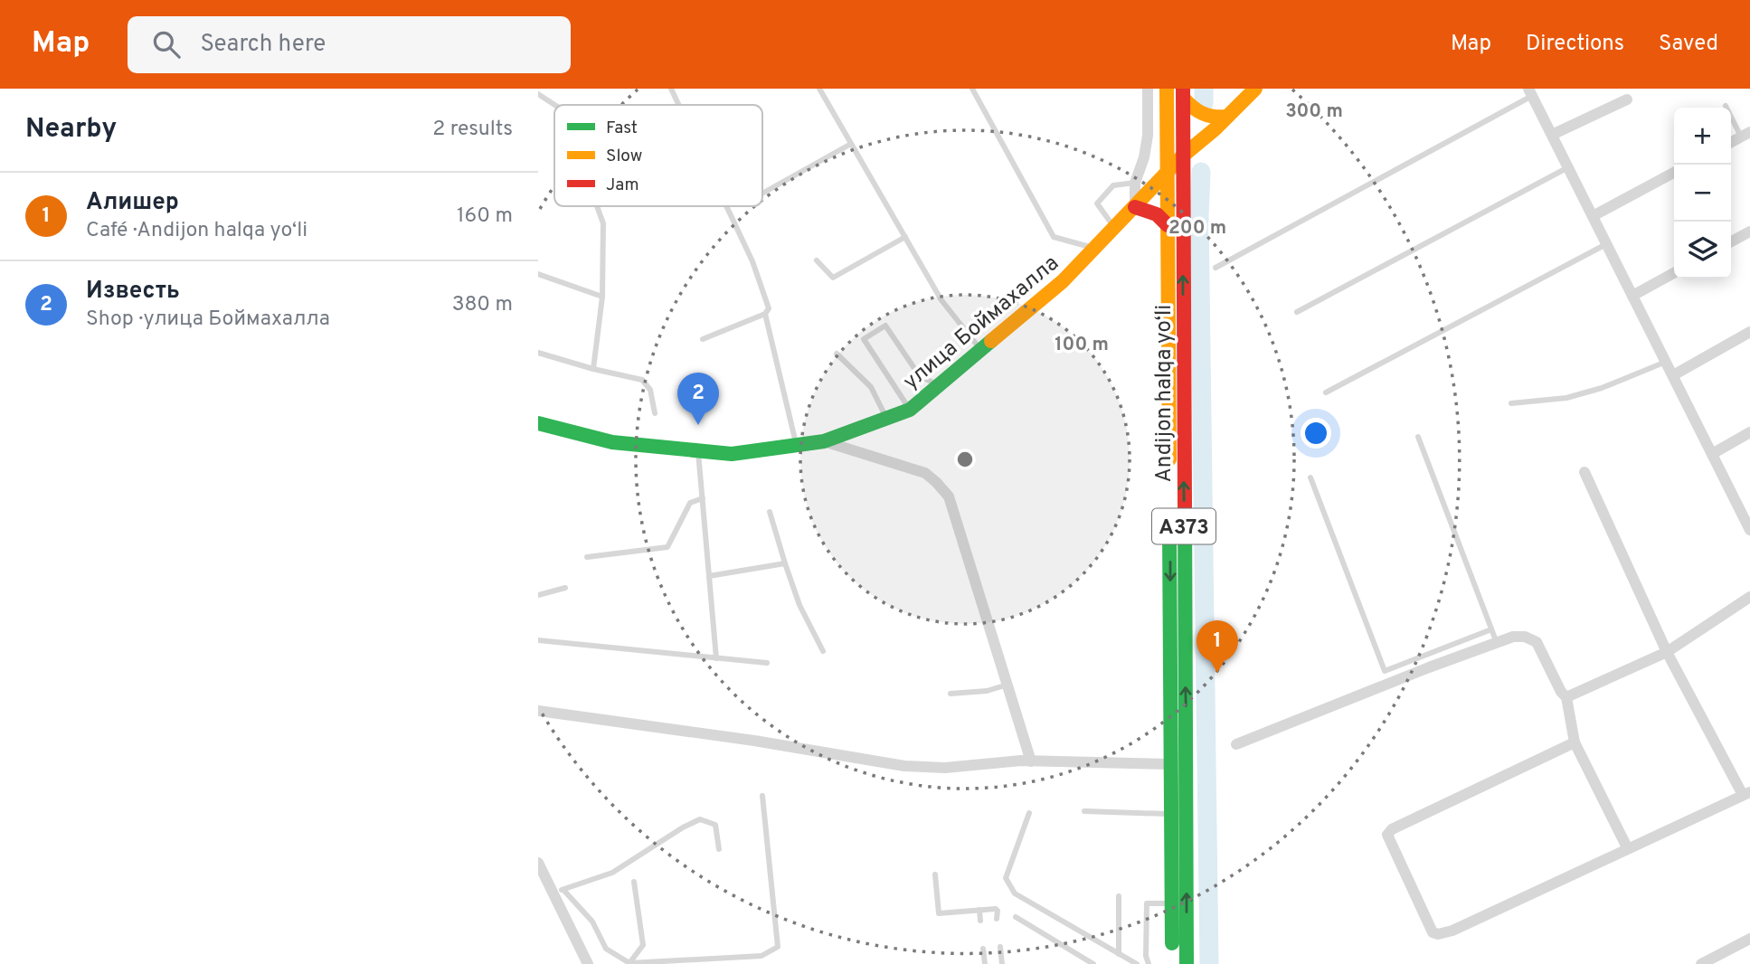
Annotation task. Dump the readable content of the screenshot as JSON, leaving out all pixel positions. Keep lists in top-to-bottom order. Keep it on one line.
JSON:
{"streets":{"main road":["улица Боймахалла","Andijon halqa yo‘li","A373"]},"crossings":[["улица Боймахалла","Andijon halqa yo‘li"]],"legend":["Fast","Slow","Jam"],"page":{"header":"Map","search":"Search here","nav":["Map","Directions","Saved"],"heading":["Nearby","2 results"],"map_buttons":["+","−"],"list":[{"mark":"1","name":"Алишер","note":"Café · Andijon halqa yo‘li","value":"160 m"},{"mark":"2","name":"Известь","note":"Shop · улица Боймахалла","value":"380 m"}],"pins":["2","1"]},"rings":["300 m","200 m","100 m"]}
